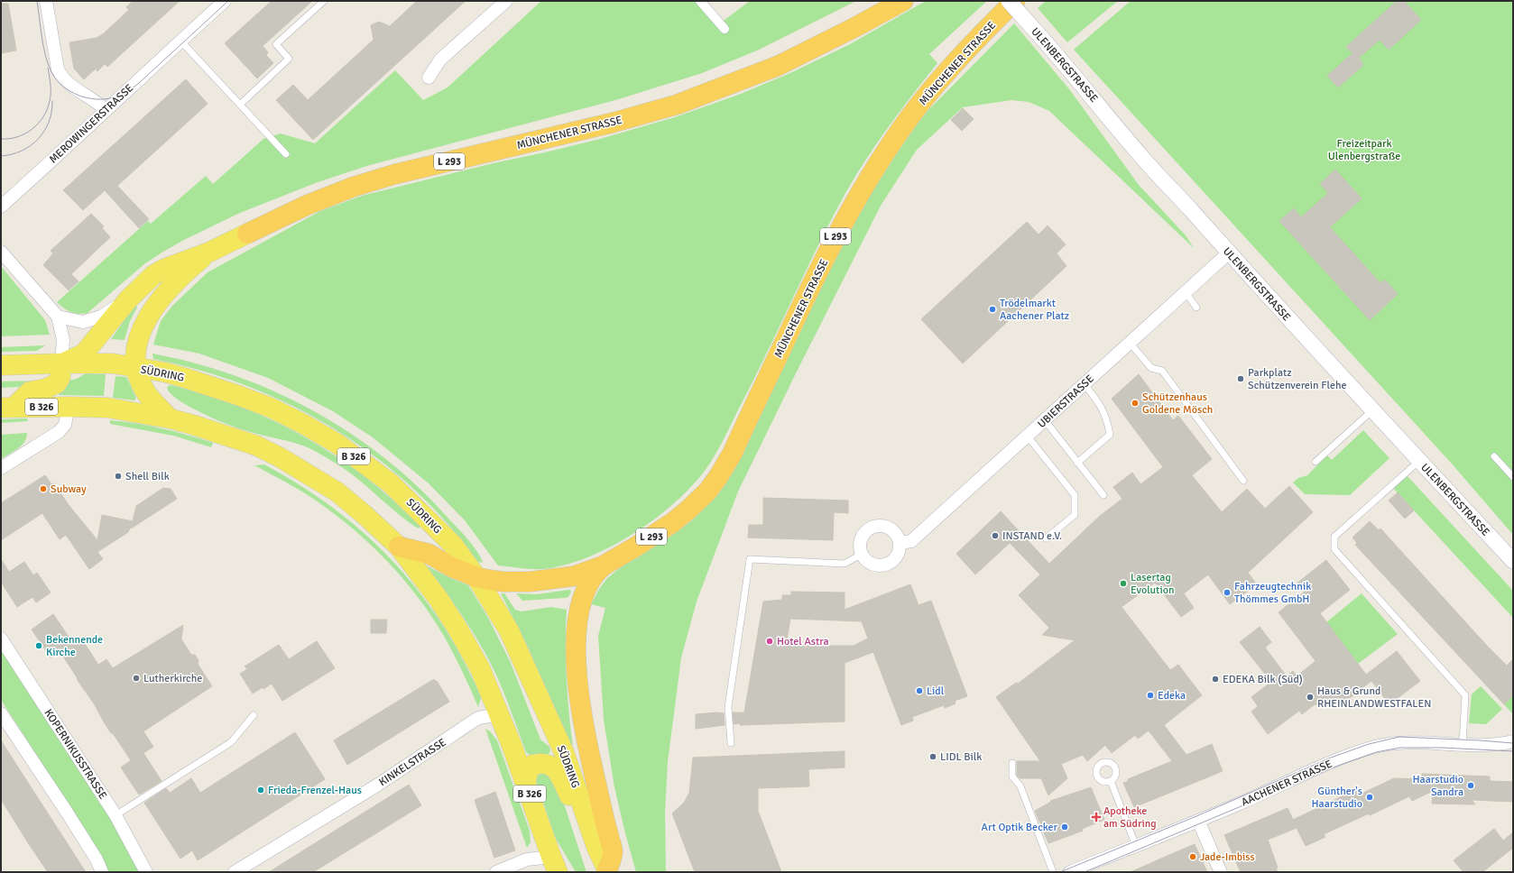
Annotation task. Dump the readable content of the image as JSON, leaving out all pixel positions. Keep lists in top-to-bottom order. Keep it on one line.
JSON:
{"streets":{"highway":["MÜNCHENER STRASSE","L 293"],"main road":["SÜDRING","B 326"],"street":["ULENBERGSTRASSE","MEROWINGERSTRASSE","UBIERSTRASSE","KOPERNIKUSSTRASSE","KINKELSTRASSE","AACHENER STRASSE"]},"crossings":[["MÜNCHENER STRASSE","B 326"],["ULENBERGSTRASSE","UBIERSTRASSE"],["SÜDRING","B 326"],["B 326","KINKELSTRASSE"]],"parks":["Freizeitpark Ulenbergstraße"],"places":{"other":["Trödelmarkt Aachener Platz","Parkplatz Schützenverein Flehe","Schützenhaus Goldene Mösch","Shell Bilk","Subway","INSTAND e.V.","Lasertag Evolution","Fahrzeugtechnik Thömmes GmbH","Hotel Astra","Bekennende Kirche","Lutherkirche","EDEKA Bilk (Süd)","Lidl","Edeka","Haus & Grund RHEINLANDWESTFALEN","LIDL Bilk","Haarstudio Sandra","Frieda-Frenzel-Haus","Günther's Haarstudio","Art Optik Becker","Jade-Imbiss"],"health":["Apotheke am Südring"]}}
